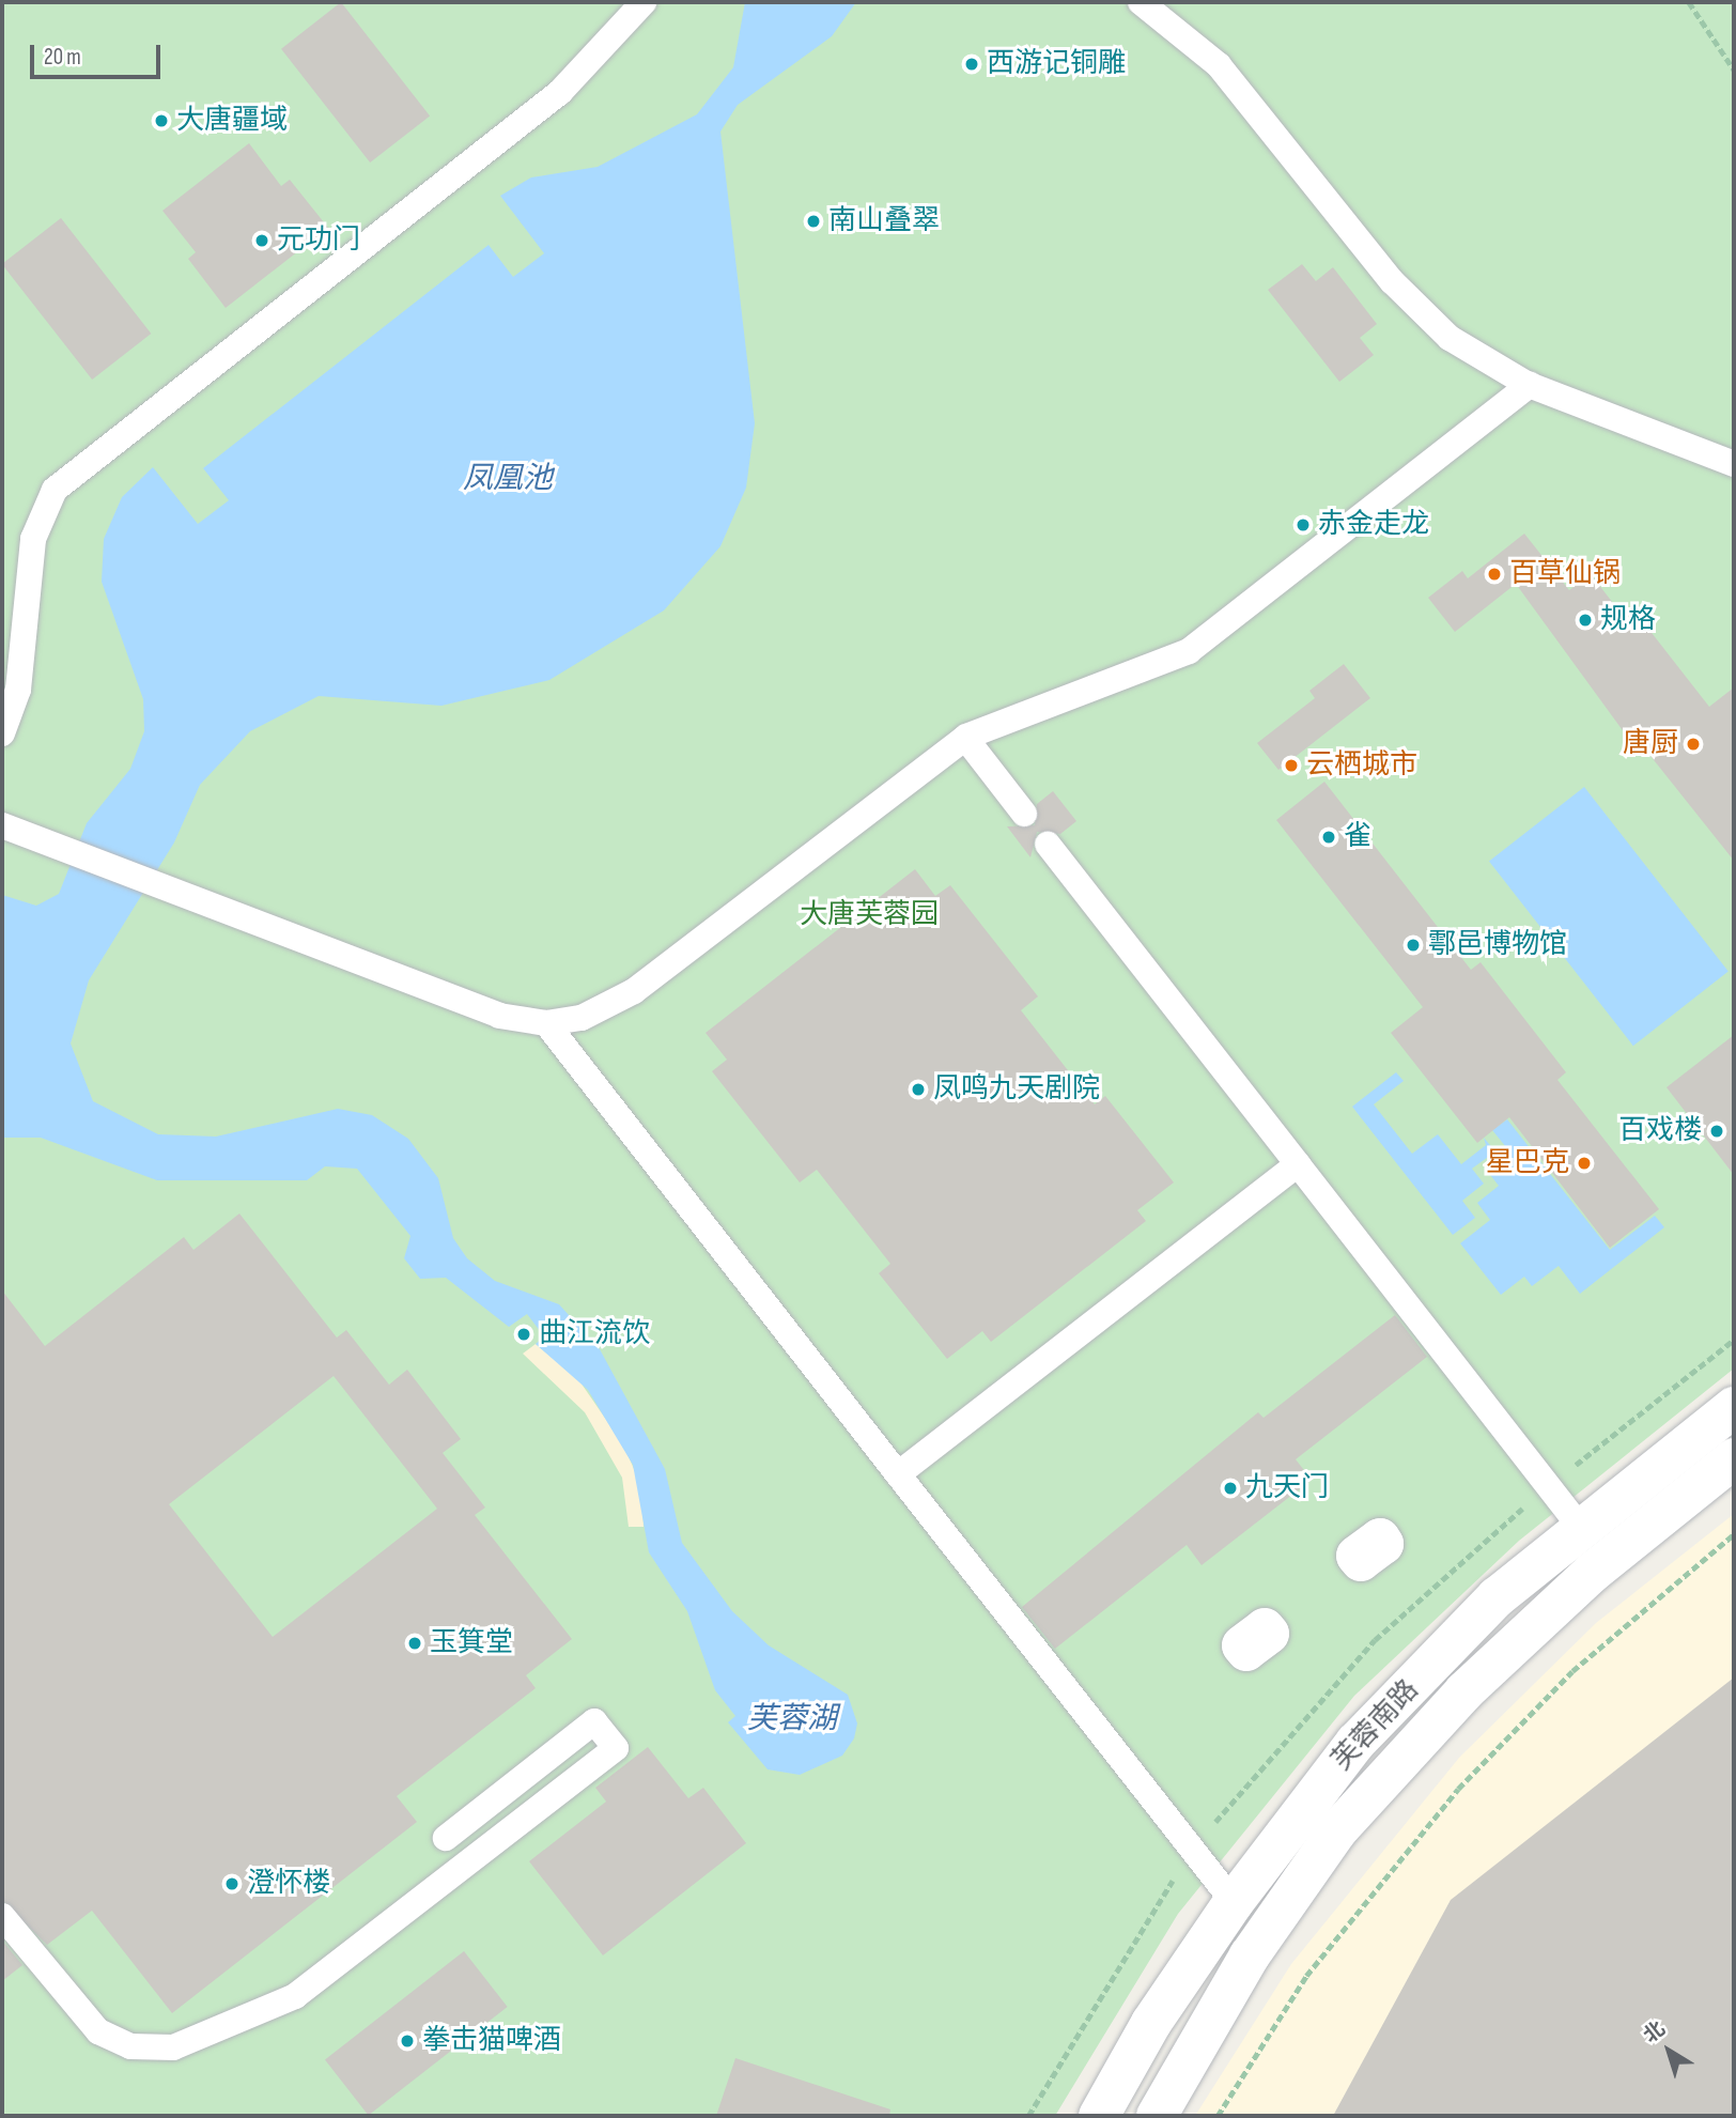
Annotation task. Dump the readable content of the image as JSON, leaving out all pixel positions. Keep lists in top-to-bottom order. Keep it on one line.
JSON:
{"streets":{"main road":["芙蓉南路"]},"water":["凤凰池","芙蓉湖"],"parks":["大唐芙蓉园"],"places":["西游记铜雕","大唐疆域","南山叠翠","元功门","赤金走龙","百草仙锅","规格","唐厨","云栖城市","雀","鄠邑博物馆","凤鸣九天剧院","百戏楼","星巴克","曲江流饮","九天门","玉箕堂","澄怀楼","拳击猫啤酒"],"scale_bar":"20 m","north":"top left"}
